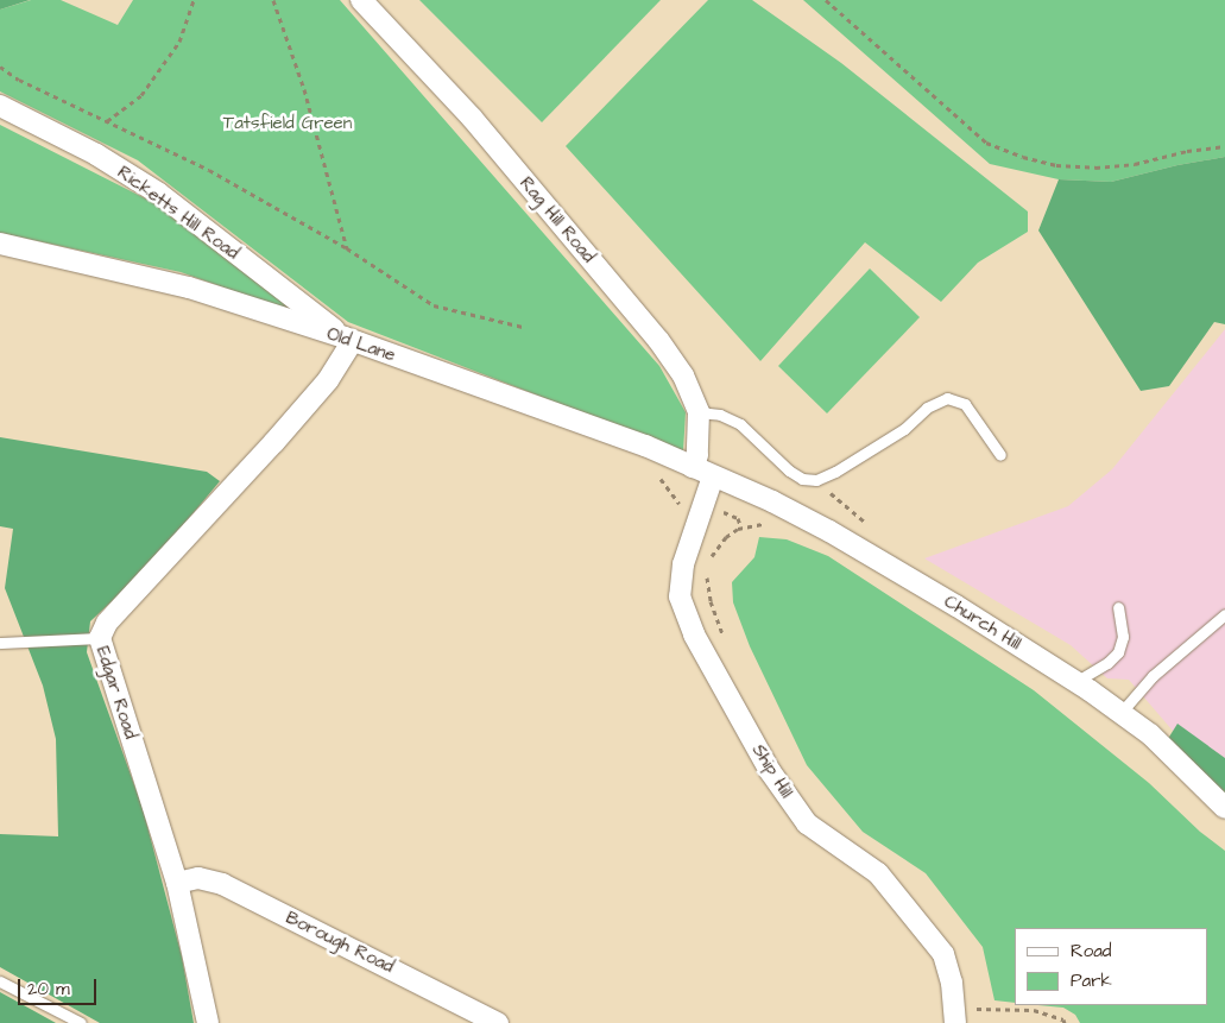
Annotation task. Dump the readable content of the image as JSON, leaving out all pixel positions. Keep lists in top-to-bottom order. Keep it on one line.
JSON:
{"streets":{"street":["Ricketts Hill Road","Rag Hill Road","Old Lane","Church Hill","Edgar Road","Ship Hill","Borough Road"]},"crossings":[["Ricketts Hill Road","Old Lane"],["Ricketts Hill Road","Edgar Road"],["Rag Hill Road","Old Lane"],["Old Lane","Church Hill"],["Old Lane","Edgar Road"],["Old Lane","Ship Hill"],["Church Hill","Ship Hill"],["Edgar Road","Borough Road"]],"parks":["Tatsfield Green"],"legend":["Road","Park"],"scale_bar":"20 m"}
